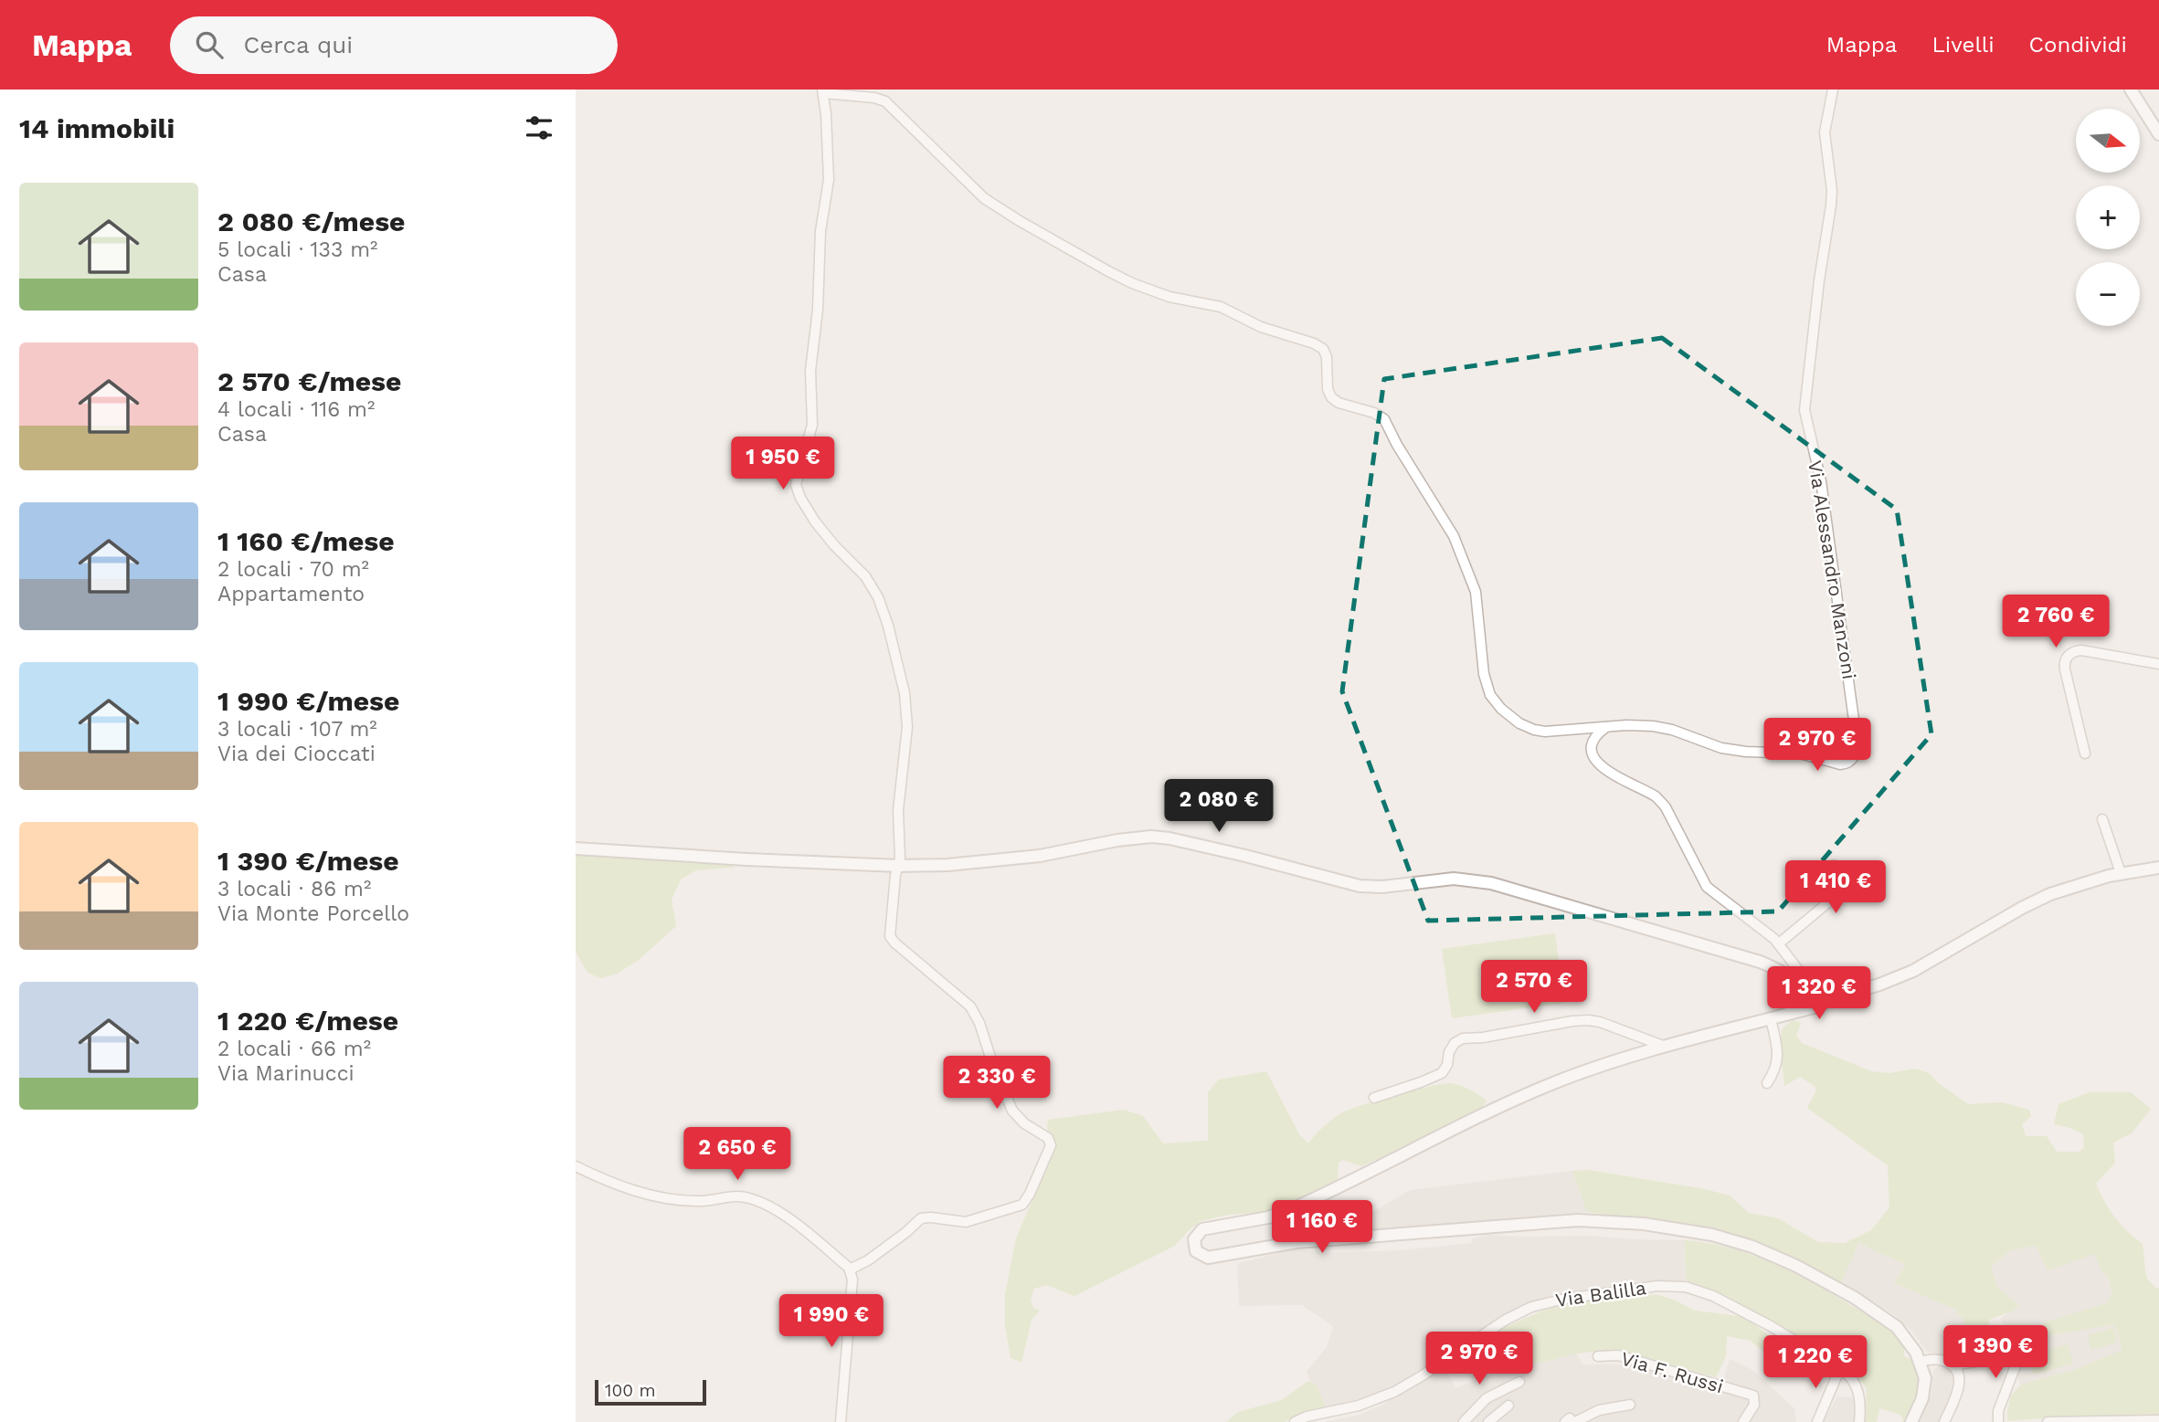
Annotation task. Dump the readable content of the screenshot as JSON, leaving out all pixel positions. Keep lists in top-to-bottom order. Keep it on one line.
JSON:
{"streets":{"street":["Via Alessandro Manzoni","Via Balilla","Via F. Russi"]},"scale_bar":"100 m","north":"right","page":{"header":"Mappa","search":"Cerca qui","nav":["Mappa","Livelli","Condividi"],"heading":"14 immobili","map_buttons":["+","−"],"list":[{"name":"2 080 €/mese","note":"5 locali · 133 m² · Casa"},{"name":"2 570 €/mese","note":"4 locali · 116 m² · Casa"},{"name":"1 160 €/mese","note":"2 locali · 70 m² · Appartamento"},{"name":"1 990 €/mese","note":"3 locali · 107 m² · Via dei Cioccati"},{"name":"1 390 €/mese","note":"3 locali · 86 m² · Via Monte Porcello"},{"name":"1 220 €/mese","note":"2 locali · 66 m² · Via Marinucci"}],"price":["1 950 €","2 760 €","2 970 €","2 080 €","1 410 €","2 570 €","1 320 €","2 330 €","2 650 €","1 160 €","1 990 €","1 390 €","2 970 €","1 220 €"],"scale":"100 m"}}
